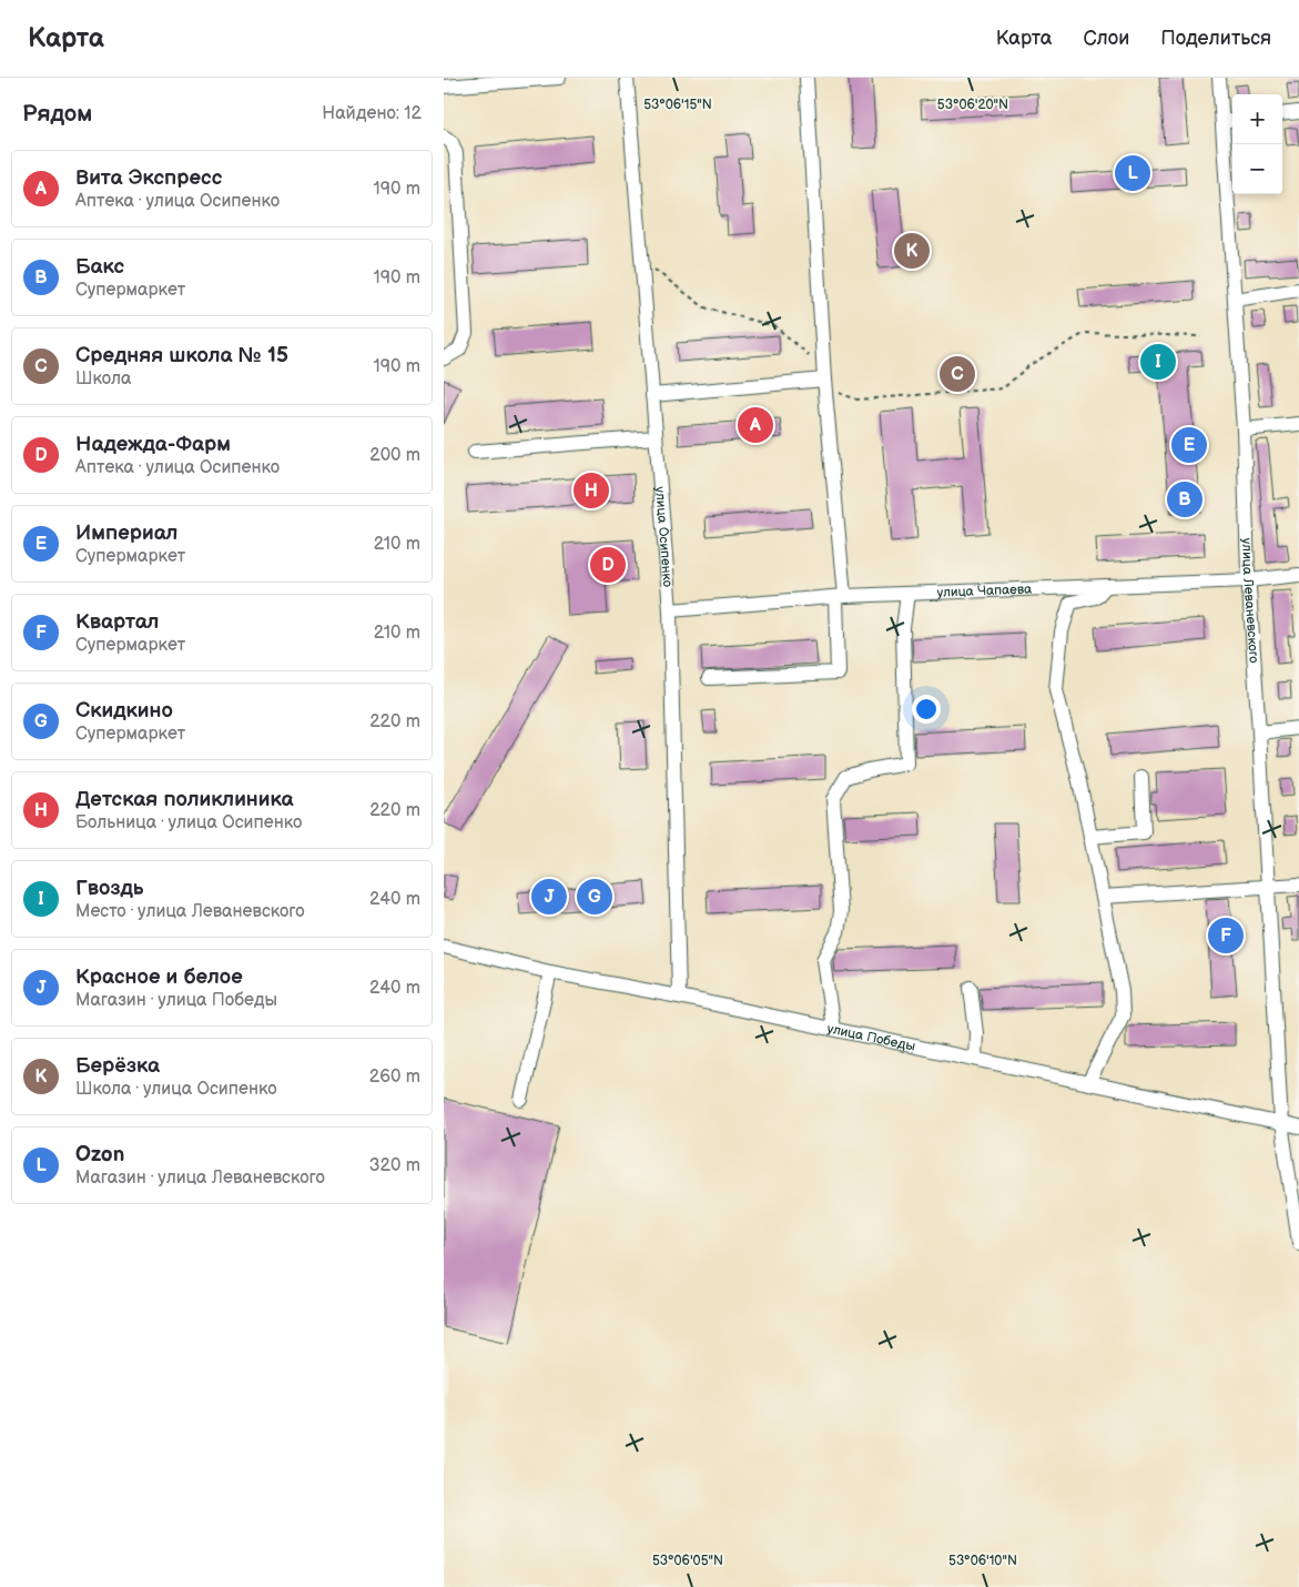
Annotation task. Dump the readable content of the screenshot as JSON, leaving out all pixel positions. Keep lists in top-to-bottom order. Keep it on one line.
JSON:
{"streets":{"street":["улица Осипенко","улица Чапаева","улица Леваневского","улица Победы"]},"crossings":[["улица Осипенко","улица Чапаева"],["улица Осипенко","улица Победы"],["улица Чапаева","улица Леваневского"],["улица Леваневского","улица Победы"]],"page":{"header":"Карта","nav":["Карта","Слои","Поделиться"],"heading":["Рядом","Найдено: 12"],"map_buttons":["+","−"],"list":[{"mark":"A","name":"Вита Экспресс","note":"Аптека · улица Осипенко","value":"190 m"},{"mark":"B","name":"Бакс","note":"Супермаркет","value":"190 m"},{"mark":"C","name":"Средняя школа № 15","note":"Школа","value":"190 m"},{"mark":"D","name":"Надежда-Фарм","note":"Аптека · улица Осипенко","value":"200 m"},{"mark":"E","name":"Империал","note":"Супермаркет","value":"210 m"},{"mark":"F","name":"Квартал","note":"Супермаркет","value":"210 m"},{"mark":"G","name":"Скидкино","note":"Супермаркет","value":"220 m"},{"mark":"H","name":"Детская поликлиника","note":"Больница · улица Осипенко","value":"220 m"},{"mark":"I","name":"Гвоздь","note":"Место · улица Леваневского","value":"240 m"},{"mark":"J","name":"Красное и белое","note":"Магазин · улица Победы","value":"240 m"},{"mark":"K","name":"Берёзка","note":"Школа · улица Осипенко","value":"260 m"},{"mark":"L","name":"Ozon","note":"Магазин · улица Леваневского","value":"320 m"}],"pins":["L","K","I","C","A","E","H","B","D","G","J","F"]},"coordinates":["53°06'20\"N","53°06'15\"N","53°06'05\"N","53°06'10\"N"]}
